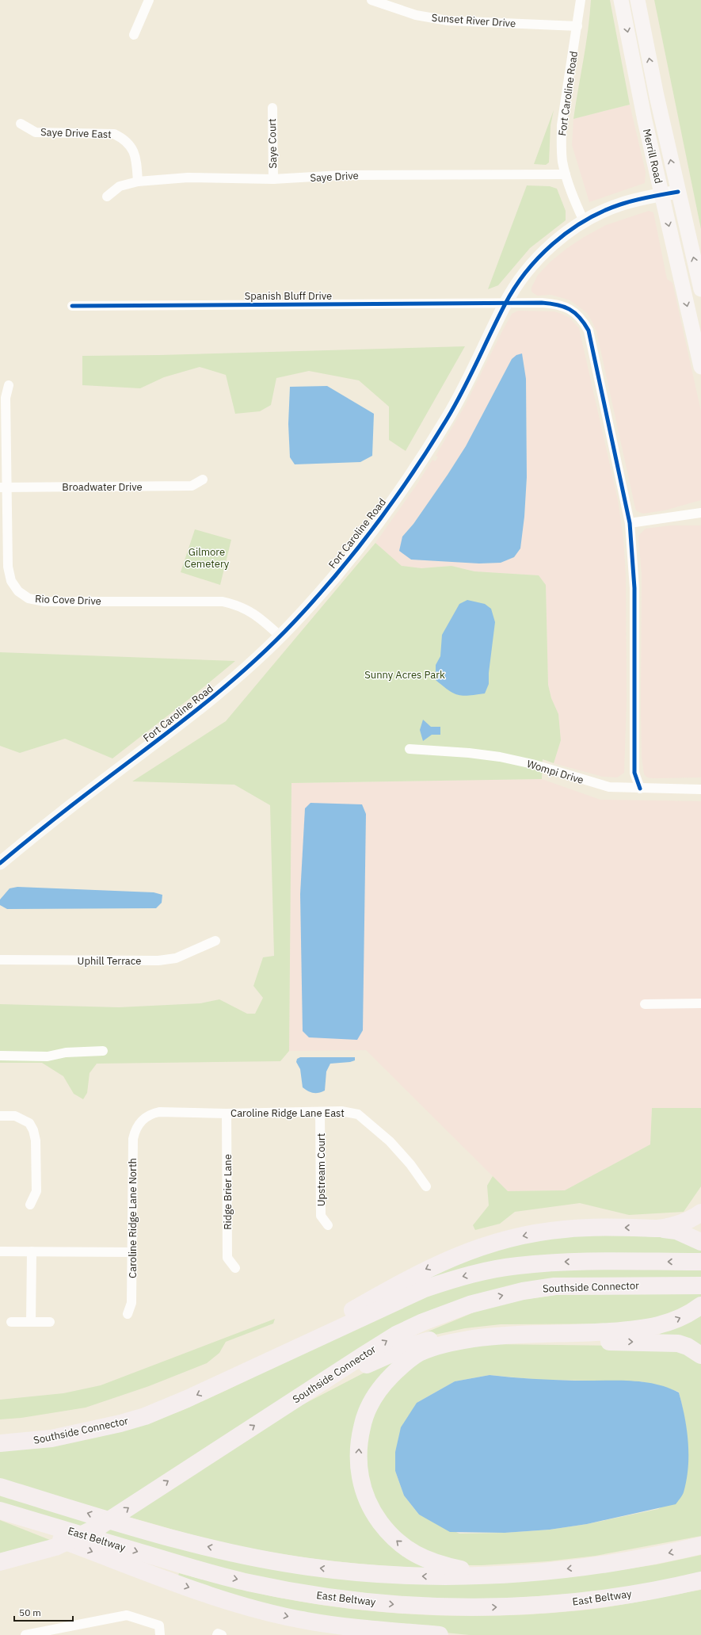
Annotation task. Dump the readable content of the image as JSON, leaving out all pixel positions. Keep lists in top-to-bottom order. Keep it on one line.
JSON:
{"streets":{"highway":["Southside Connector","East Beltway"],"main road":["Merrill Road"],"street":["Sunset River Drive","Fort Caroline Road","Saye Drive East","Saye Court","Saye Drive","Spanish Bluff Drive","Broadwater Drive","Rio Cove Drive","Wompi Drive","Uphill Terrace","Caroline Ridge Lane East","Upstream Court","Ridge Brier Lane","Caroline Ridge Lane North"]},"crossings":[["Sunset River Drive","Fort Caroline Road"],["Fort Caroline Road","Merrill Road"],["Fort Caroline Road","Saye Drive"],["Fort Caroline Road","Spanish Bluff Drive"],["Fort Caroline Road","Rio Cove Drive"],["Saye Drive East","Saye Drive"],["Saye Court","Saye Drive"],["Spanish Bluff Drive","Wompi Drive"],["Broadwater Drive","Rio Cove Drive"],["Caroline Ridge Lane East","Upstream Court"],["Caroline Ridge Lane East","Ridge Brier Lane"],["Caroline Ridge Lane East","Caroline Ridge Lane North"]],"parks":["Gilmore Cemetery","Sunny Acres Park"],"scale_bar":"50 m"}
